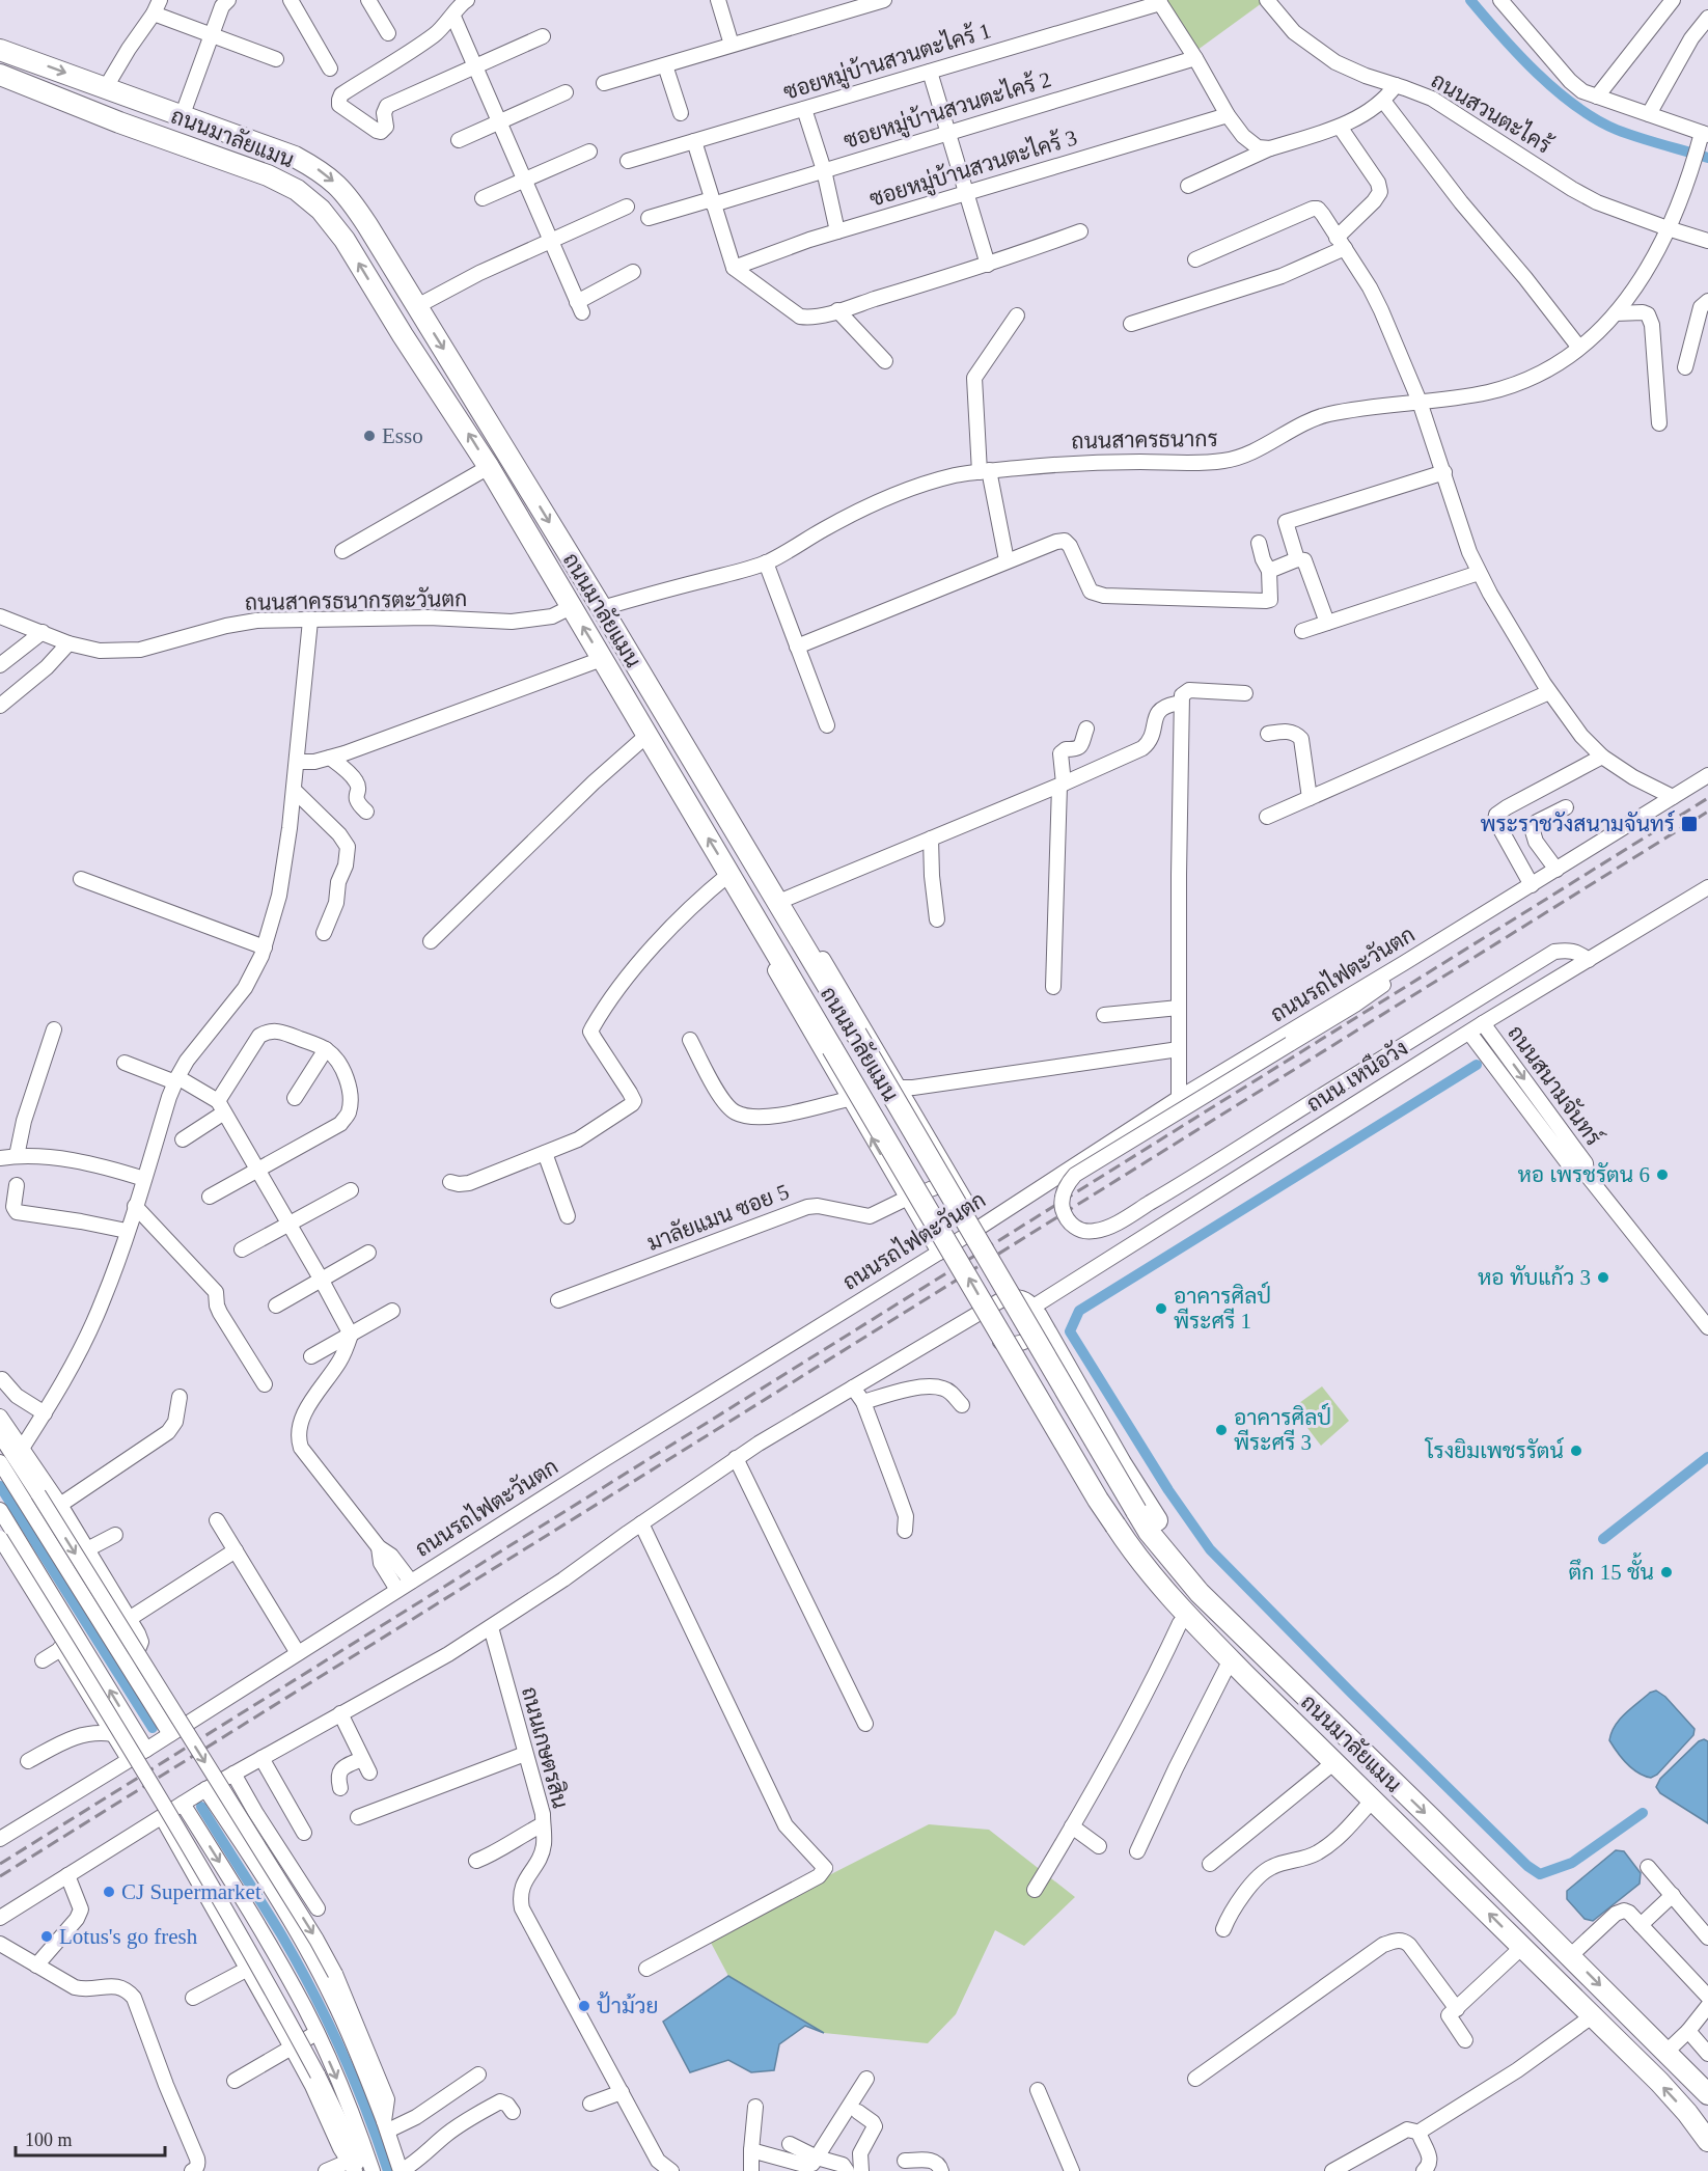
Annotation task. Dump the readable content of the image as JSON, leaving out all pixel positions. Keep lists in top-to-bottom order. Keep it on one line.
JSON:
{"streets":{"highway":["ถนนมาลัยแมน"],"street":["ซอยหมู่บ้านสวนตะไคร้ 1","ซอยหมู่บ้านสวนตะไคร้ 2","ถนนสวนตะไคร้","ซอยหมู่บ้านสวนตะไคร้ 3","ถนนสาครธนากร","ถนนสาครธนากรตะวันตก","ถนนรถไฟตะวันตก","ถนน เหนือวัง","ถนนสนามจันทร์","มาลัยแมน ซอย 5","ถนนเกษตรสิน"]},"crossings":[["ถนนสวนตะไคร้","ถนนสาครธนากร"],["ถนนมาลัยแมน","ถนนสาครธนากร"],["ถนนมาลัยแมน","ถนนสาครธนากรตะวันตก"],["ถนน เหนือวัง","ถนนสนามจันทร์"]],"places":{"other":["Esso","หอ เพรชรัตน 6","หอ ทับแก้ว 3","อาคารศิลป์ พีระศรี 1","อาคารศิลป์ พีระศรี 3","โรงยิมเพชรรัตน์","ตึก 15 ชั้น","CJ Supermarket","Lotus's go fresh","ป้าม้วย"],"transit":["พระราชวังสนามจันทร์"]},"scale_bar":"100 m"}
